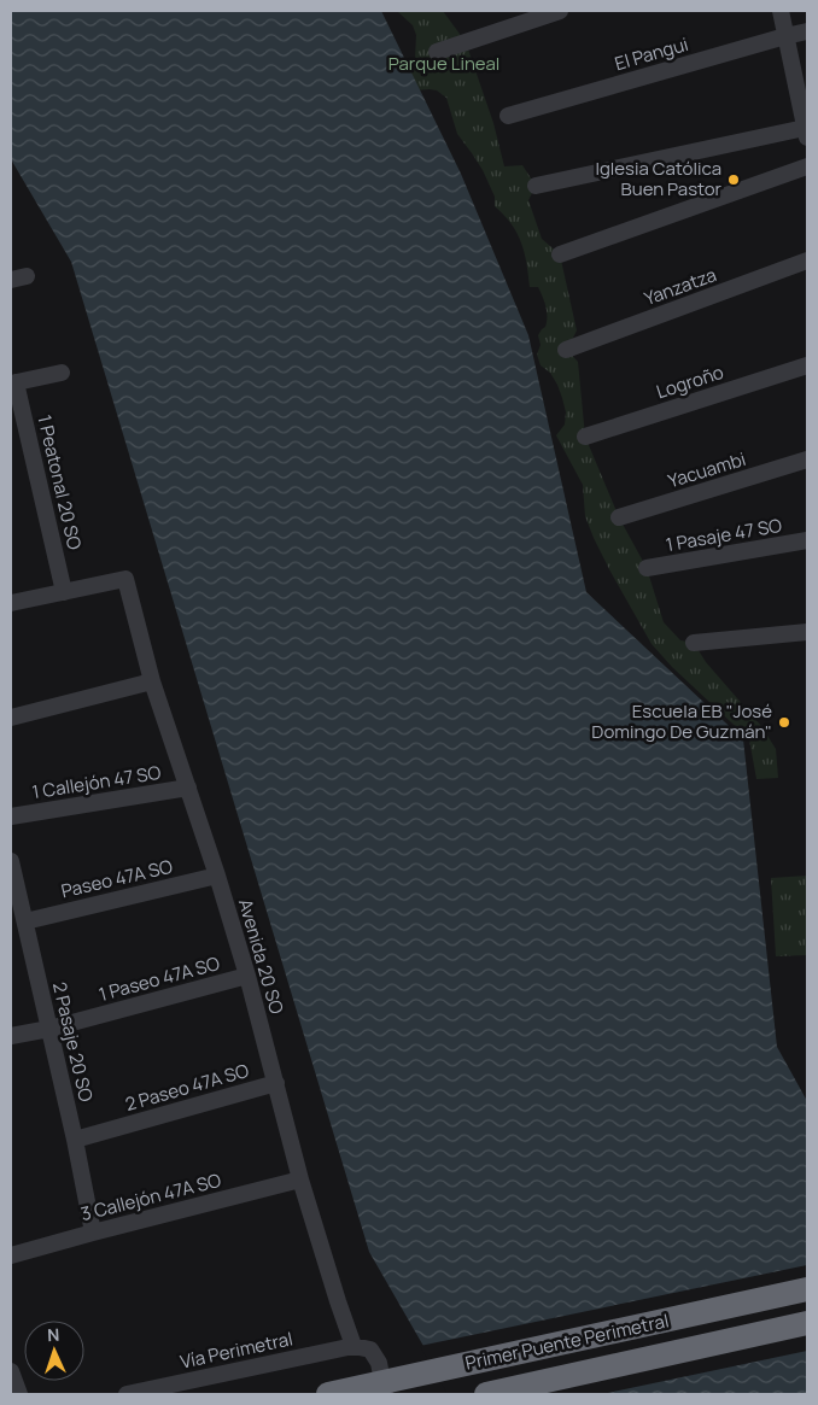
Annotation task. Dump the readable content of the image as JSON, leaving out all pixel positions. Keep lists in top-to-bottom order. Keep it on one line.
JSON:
{"streets":{"highway":["Primer Puente Perimetral"],"street":["El Pangui","Yanzatza","Logroño","Yacuambi","1 Peatonal 20 SO","1 Pasaje 47 SO","1 Callejón 47 SO","Paseo 47A SO","Avenida 20 SO","1 Paseo 47A SO","2 Pasaje 20 SO","2 Paseo 47A SO","3 Callejón 47A SO","Vía Perimetral"]},"crossings":[["1 Peatonal 20 SO","Avenida 20 SO"],["1 Callejón 47 SO","Avenida 20 SO"],["Paseo 47A SO","Avenida 20 SO"],["Paseo 47A SO","2 Pasaje 20 SO"],["Avenida 20 SO","1 Paseo 47A SO"],["Avenida 20 SO","2 Paseo 47A SO"],["Avenida 20 SO","3 Callejón 47A SO"],["Avenida 20 SO","Vía Perimetral"],["1 Paseo 47A SO","2 Pasaje 20 SO"],["2 Pasaje 20 SO","2 Paseo 47A SO"],["2 Pasaje 20 SO","3 Callejón 47A SO"]],"parks":["Parque Lineal"],"places":["Iglesia Católica Buen Pastor","Escuela EB \"José Domingo De Guzmán\""],"north":"top"}
